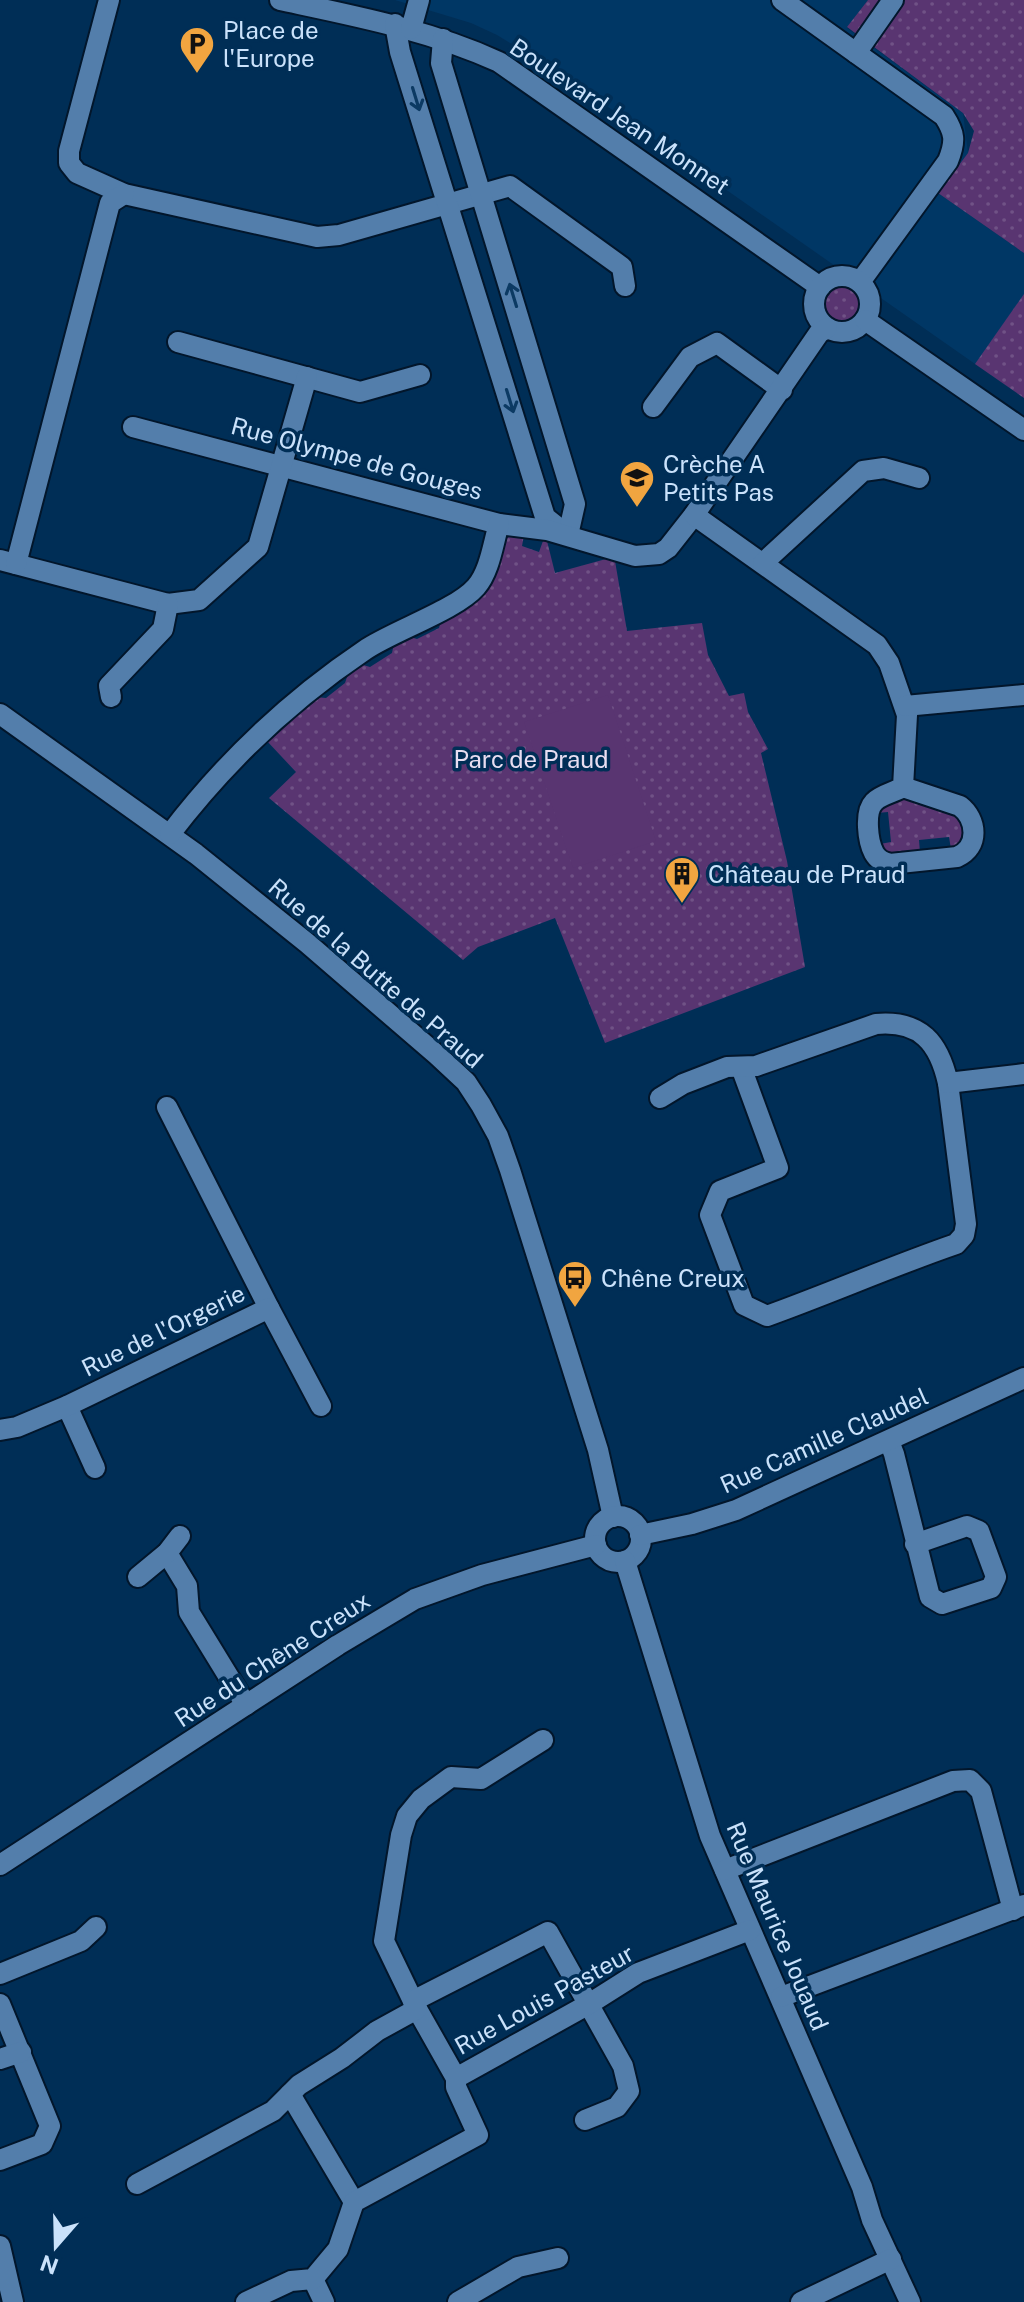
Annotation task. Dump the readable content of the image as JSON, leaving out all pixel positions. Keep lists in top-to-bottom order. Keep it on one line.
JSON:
{"streets":{"street":["Boulevard Jean Monnet","Rue Olympe de Gouges","Rue de la Butte de Praud","Rue de l'Orgerie","Rue Camille Claudel","Rue du Chêne Creux","Rue Maurice Jouaud","Rue Louis Pasteur"]},"crossings":[["Boulevard Jean Monnet","Rue Olympe de Gouges"],["Rue de la Butte de Praud","Rue Camille Claudel"],["Rue de la Butte de Praud","Rue du Chêne Creux"],["Rue de la Butte de Praud","Rue Maurice Jouaud"],["Rue Camille Claudel","Rue du Chêne Creux"],["Rue Camille Claudel","Rue Maurice Jouaud"],["Rue du Chêne Creux","Rue Maurice Jouaud"],["Rue Maurice Jouaud","Rue Louis Pasteur"]],"parks":["Parc de Praud"],"places":{"parking":["Place de l'Europe"],"school or university":["Crèche A Petits Pas"],"building":["Château de Praud"],"bus stop":["Chêne Creux"]},"north":"bottom"}
